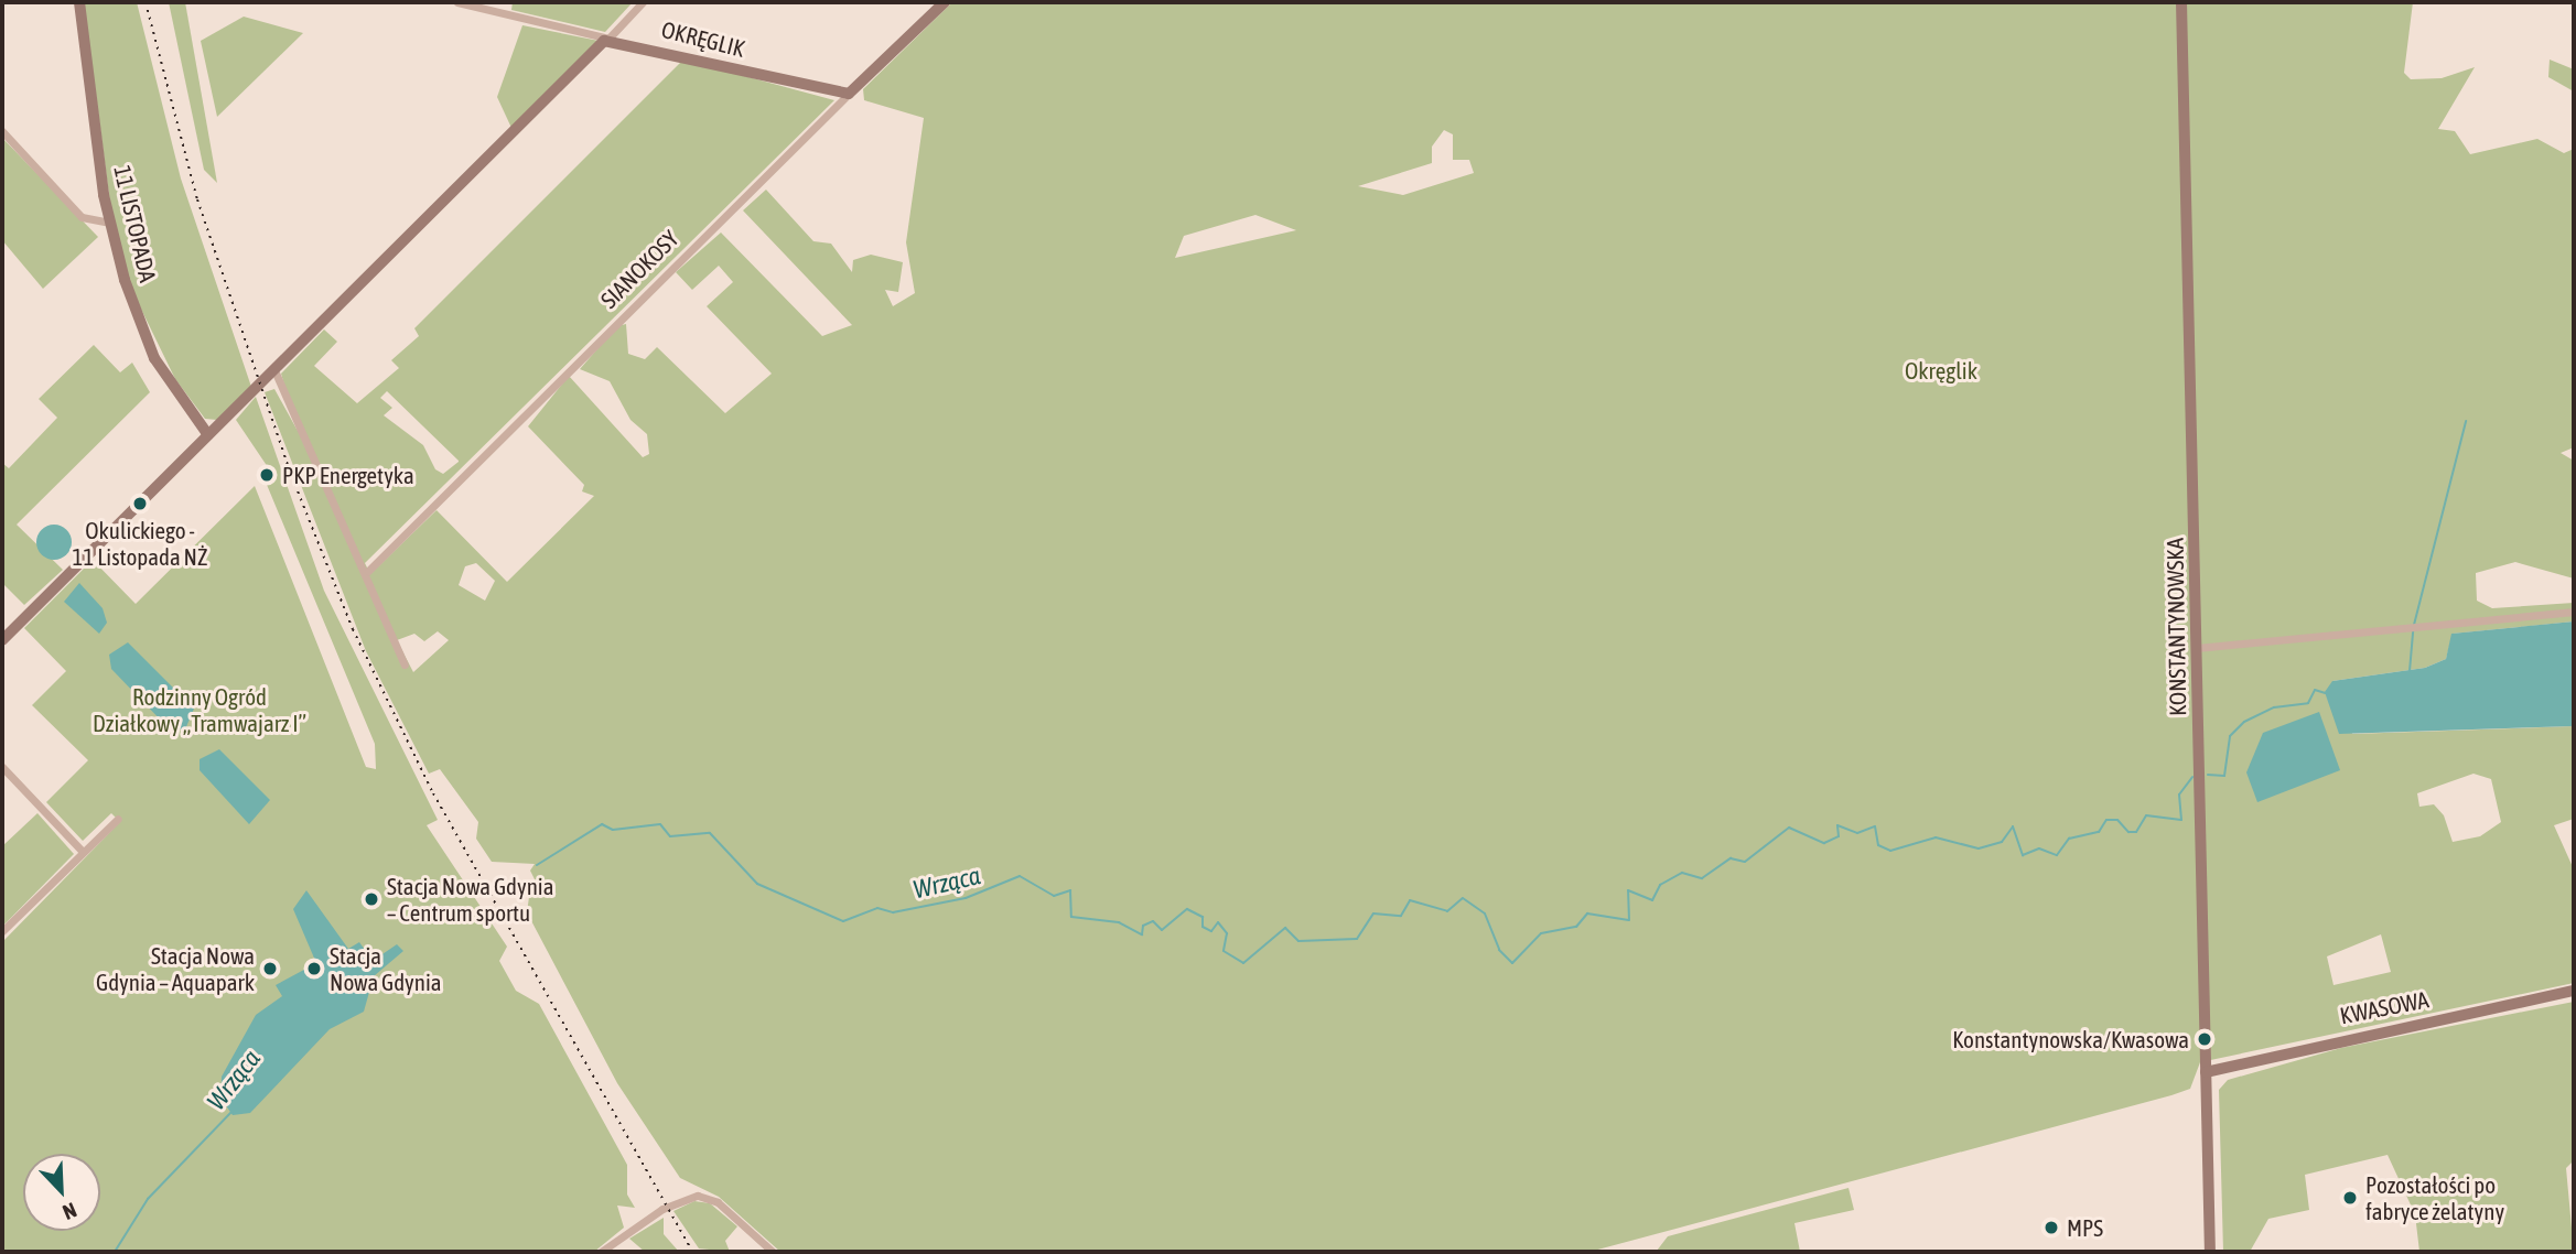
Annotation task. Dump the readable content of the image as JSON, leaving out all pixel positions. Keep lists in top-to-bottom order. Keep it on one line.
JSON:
{"streets":{"street":["OKRĘGLIK","11 LISTOPADA","SIANOKOSY","KONSTANTYNOWSKA","KWASOWA"]},"crossings":[["OKRĘGLIK","SIANOKOSY"],["KONSTANTYNOWSKA","KWASOWA"]],"water":["Wrząca"],"parks":["Okręglik","Rodzinny Ogród Działkowy „Tramwajarz I”"],"places":["PKP Energetyka","Okulickiego - 11 Listopada NŻ","Stacja Nowa Gdynia – Centrum sportu","Stacja Nowa Gdynia – Aquapark","Stacja Nowa Gdynia","Konstantynowska/Kwasowa","Pozostałości po fabryce żelatyny","MPS"],"north":"bottom right"}
